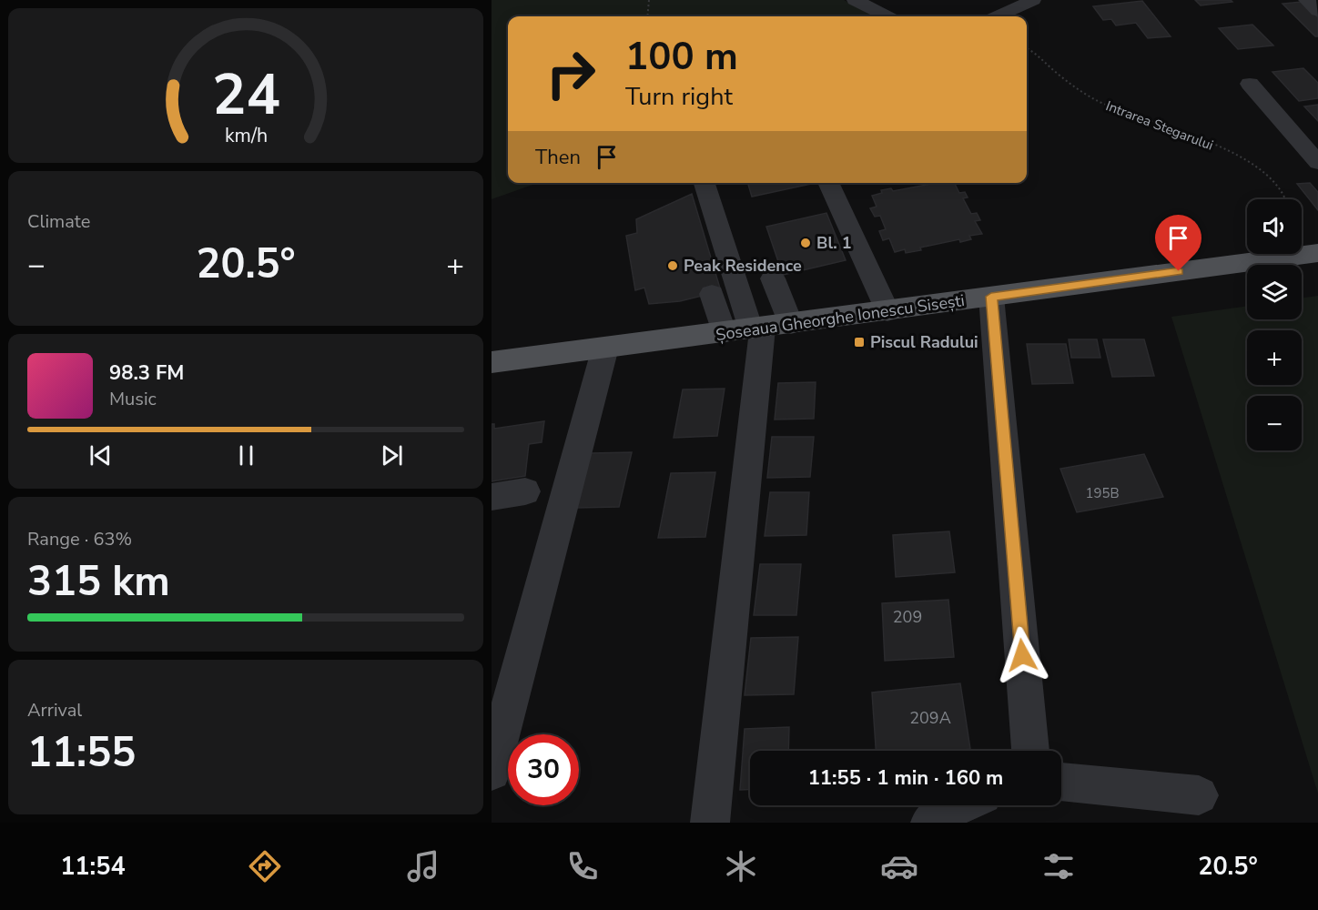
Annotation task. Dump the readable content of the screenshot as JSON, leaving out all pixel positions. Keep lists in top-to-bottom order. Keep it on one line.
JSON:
{"streets":{"main road":["Șoseaua Gheorghe Ionescu Sisești"],"path":["Intrarea Stegarului"]},"places":{"other":["Bl. 1","Peak Residence"],"transit":["Piscul Radului"]},"house_numbers":["195B","209","209A"],"page":{"turn":["100 m","Turn right"],"then":"Then","tile":["Climate",["Range · 63%","315 km"],["Arrival","11:55"]],"map_buttons":["+","−"],"heat":["−","20.5°","+"],"song":["98.3 FM","Music"],"limit":"30","trip":"11:55 · 1 min · 160 m","tabs":["11:54","20.5°"],"gauge":["24","km/h"]}}
